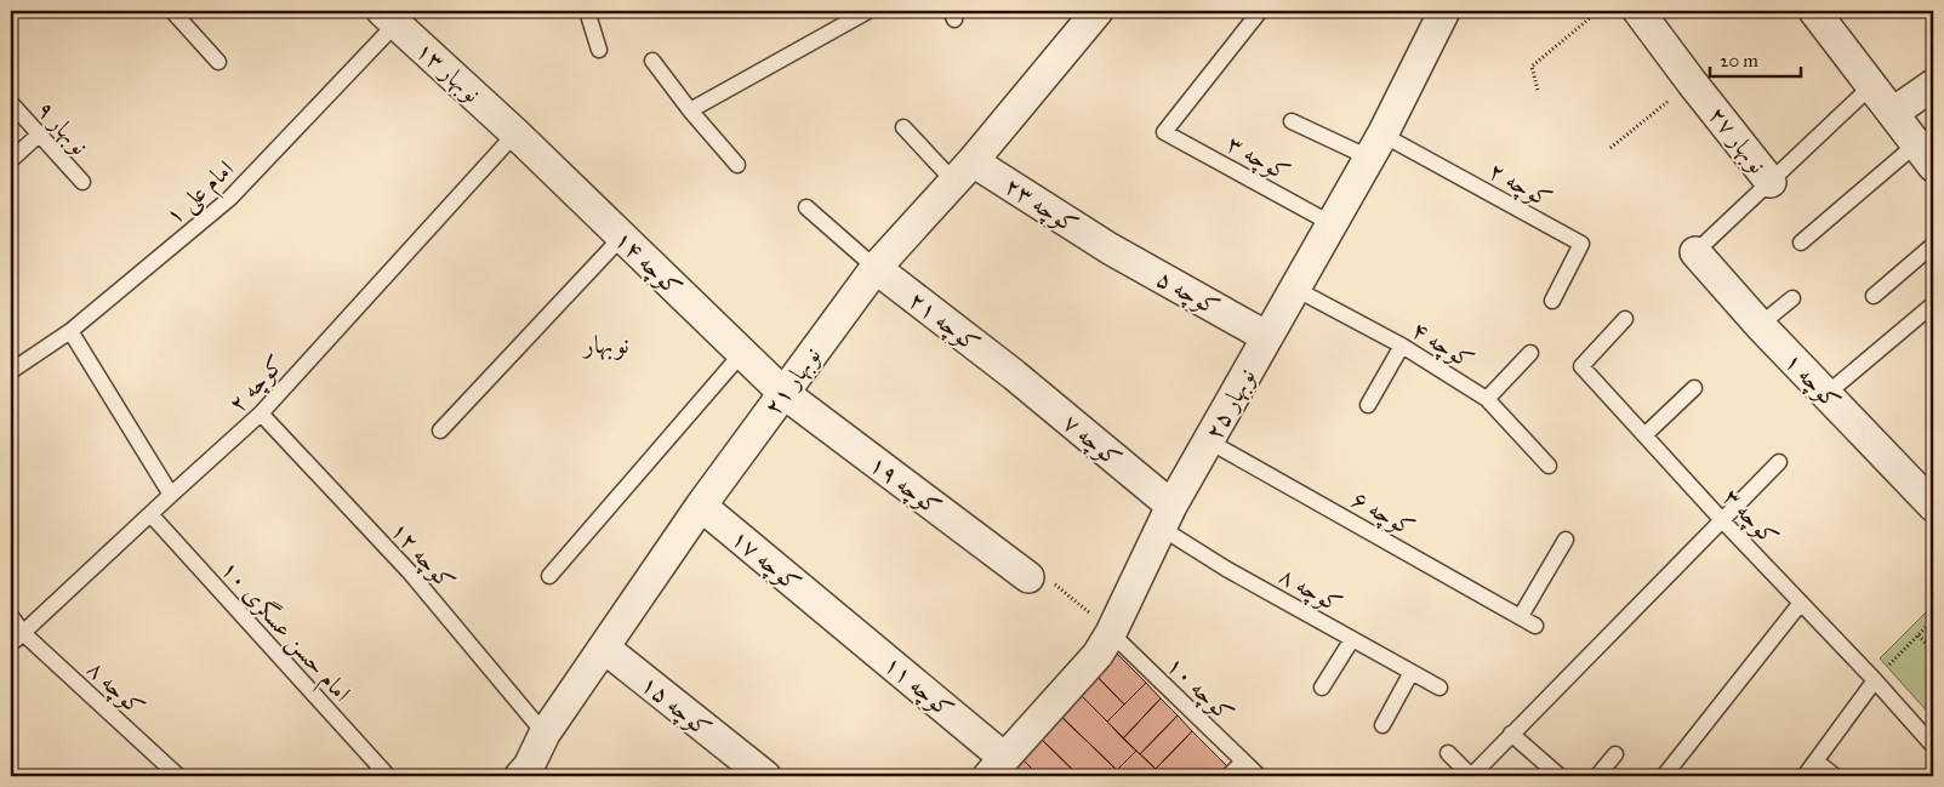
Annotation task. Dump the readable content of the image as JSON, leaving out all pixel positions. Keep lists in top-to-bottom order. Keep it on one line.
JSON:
{"streets":{"street":["نوبهار ۱۳","نوبهار ۲۷","کوچه ۲۳","کوچه ۱۴","کوچه ۵","کوچه ۲۱","نوبهار ۲۱","کوچه ۱","نوبهار ۲۵","کوچه ۷","کوچه ۱۹","کوچه ۱۷","کوچه ۱۱","کوچه ۱۵"],"lane":["نوبهار ۹","کوچه ۳","کوچه ۲","امام علی ۱","کوچه ۴","کوچه ۶","کوچه ۱۲","کوچه ۸","امام حسن عسگری ۱۰","کوچه ۱۰"]},"crossings":[["نوبهار ۱۳","کوچه ۲"],["نوبهار ۱۳","امام علی ۱"],["نوبهار ۱۳","کوچه ۱۴"],["کوچه ۳","نوبهار ۲۵"],["کوچه ۲","کوچه ۱۴"],["کوچه ۲","نوبهار ۲۵"],["کوچه ۲","کوچه ۱۲"],["کوچه ۲","کوچه ۸"],["کوچه ۲","امام حسن عسگری ۱۰"],["کوچه ۲۳","کوچه ۵"],["کوچه ۲۳","نوبهار ۲۱"],["کوچه ۱۴","نوبهار ۲۱"],["کوچه ۱۴","کوچه ۱۹"],["کوچه ۵","نوبهار ۲۵"],["کوچه ۲۱","نوبهار ۲۱"],["کوچه ۲۱","کوچه ۷"],["کوچه ۴","نوبهار ۲۵"],["نوبهار ۲۱","کوچه ۱۹"],["نوبهار ۲۱","کوچه ۱۲"],["نوبهار ۲۱","کوچه ۱۷"],["نوبهار ۲۱","کوچه ۱۵"],["نوبهار ۲۵","کوچه ۷"],["نوبهار ۲۵","کوچه ۶"],["نوبهار ۲۵","کوچه ۸"],["نوبهار ۲۵","کوچه ۱۱"],["نوبهار ۲۵","کوچه ۱۰"],["کوچه ۷","کوچه ۸"],["کوچه ۱۷","کوچه ۱۱"]],"districts":["نوبهار"],"scale_bar":"20 m"}
